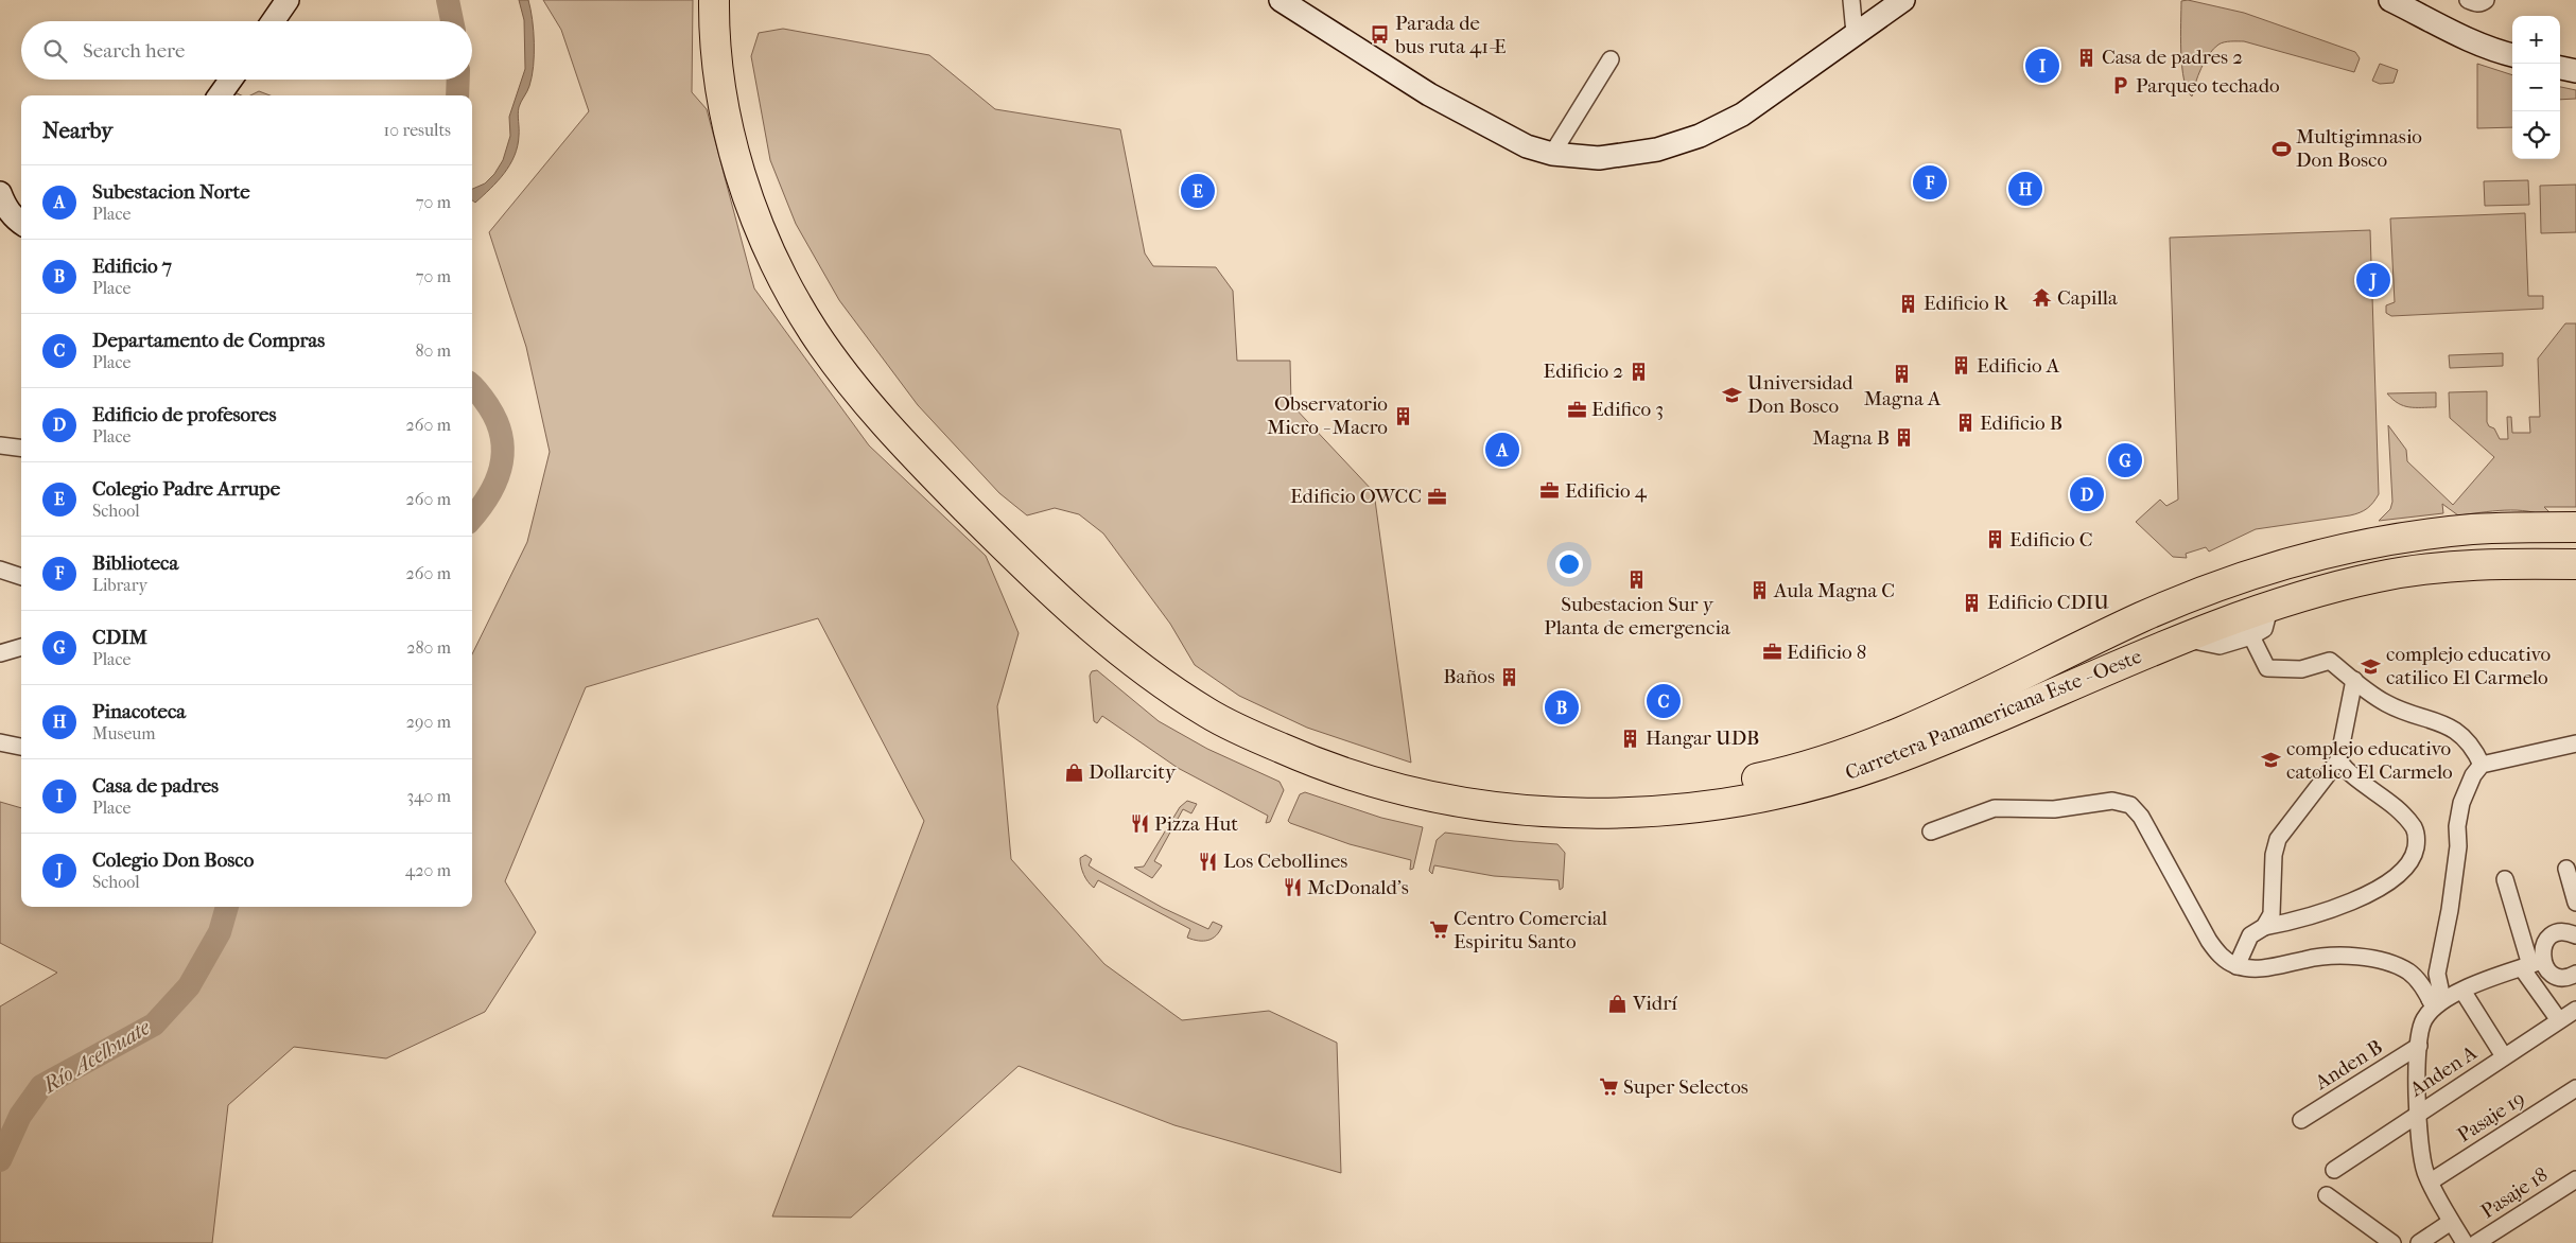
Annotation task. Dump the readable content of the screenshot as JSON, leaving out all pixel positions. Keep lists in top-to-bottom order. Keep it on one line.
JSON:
{"streets":{"highway":["Carretera Panamericana Este - Oeste"],"street":["Anden B","Anden A","Pasaje 19","Pasaje 18"]},"water":["Río Acelhuate"],"places":{"bus stop":["Parada de bus ruta 41-E"],"building":["Casa de padres 2","Edificio R","Edificio A","Edificio 2","Magna A","Observatorio Micro - Macro","Edificio B","Magna B","Edificio C","Subestacion Sur y Planta de emergencia","Aula Magna C","Edificio CDIU","Baños","Hangar UDB"],"parking":["Parqueo techado"],"sports":["Multigimnasio Don Bosco"],"temple":["Capilla"],"school or university":["Universidad Don Bosco","complejo educativo catilico El Carmelo","complejo educativo catolico El Carmelo"],"office":["Edifico 3","Edificio 4","Edificio OWCC","Edificio 8"],"shop":["Dollarcity","Vidrí"],"restaurant":["Pizza Hut","Los Cebollines","McDonald's"],"supermarket":["Centro Comercial Espiritu Santo","Super Selectos"]},"page":{"map_buttons":["+","−"],"search":"Search here","pins":["I","F","H","E","J","A","G","D","C","B"],"heading":["Nearby","10 results"],"list":[{"mark":"A","name":"Subestacion Norte","note":"Place","value":"70 m"},{"mark":"B","name":"Edificio 7","note":"Place","value":"70 m"},{"mark":"C","name":"Departamento de Compras","note":"Place","value":"80 m"},{"mark":"D","name":"Edificio de profesores","note":"Place","value":"260 m"},{"mark":"E","name":"Colegio Padre Arrupe","note":"School","value":"260 m"},{"mark":"F","name":"Biblioteca","note":"Library","value":"260 m"},{"mark":"G","name":"CDIM","note":"Place","value":"280 m"},{"mark":"H","name":"Pinacoteca","note":"Museum","value":"290 m"},{"mark":"I","name":"Casa de padres","note":"Place","value":"340 m"},{"mark":"J","name":"Colegio Don Bosco","note":"School","value":"420 m"}]}}
